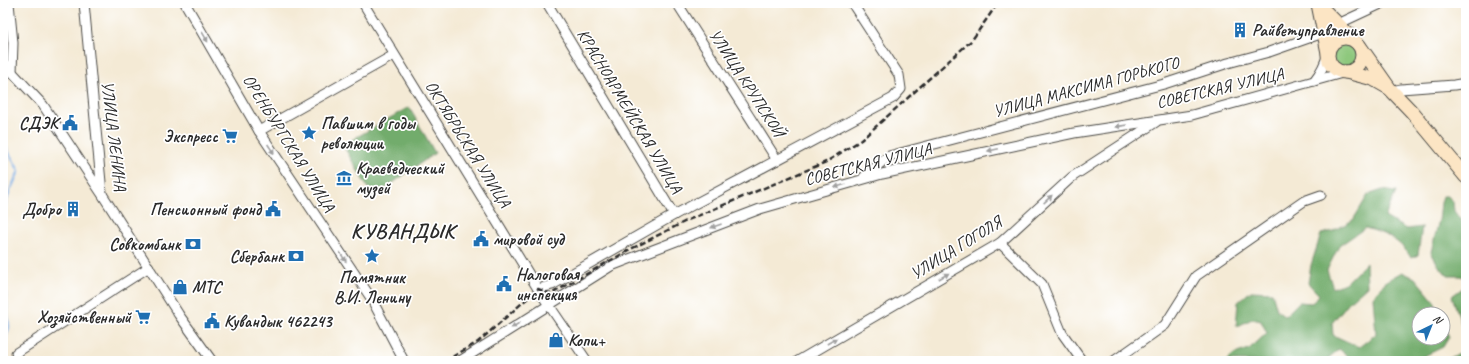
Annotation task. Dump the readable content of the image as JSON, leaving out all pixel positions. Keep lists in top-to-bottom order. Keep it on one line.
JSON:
{"streets":{"street":["УЛИЦА КРУПСКОЙ","УЛИЦА МАКСИМА ГОРЬКОГО","СОВЕТСКАЯ УЛИЦА","КРАСНОАРМЕЙСКАЯ УЛИЦА","УЛИЦА ЛЕНИНА","ОРЕНБУРГСКАЯ УЛИЦА","ОКТЯБРЬСКАЯ УЛИЦА","УЛИЦА ГОГОЛЯ"]},"crossings":[["УЛИЦА МАКСИМА ГОРЬКОГО","СОВЕТСКАЯ УЛИЦА"],["СОВЕТСКАЯ УЛИЦА","ОКТЯБРЬСКАЯ УЛИЦА"],["СОВЕТСКАЯ УЛИЦА","УЛИЦА ГОГОЛЯ"]],"one_way":["ОРЕНБУРГСКАЯ УЛИЦА","УЛИЦА ГОГОЛЯ"],"districts":["КУВАНДЫК"],"places":{"building":["Райветуправление","Добро"],"public building":["СДЭК","Пенсионный фонд","мировой суд","Налоговая инспекция","Кувандык 462243"],"place":["Павшим в годы революции","Памятник В.И. Ленину"],"supermarket":["Экспресс","Хозяйственный"],"museum":["Краеведческий музей"],"bank":["Совкомбанк","Сбербанк"],"shop":["МТС","Копи+"]},"north":"top right"}
